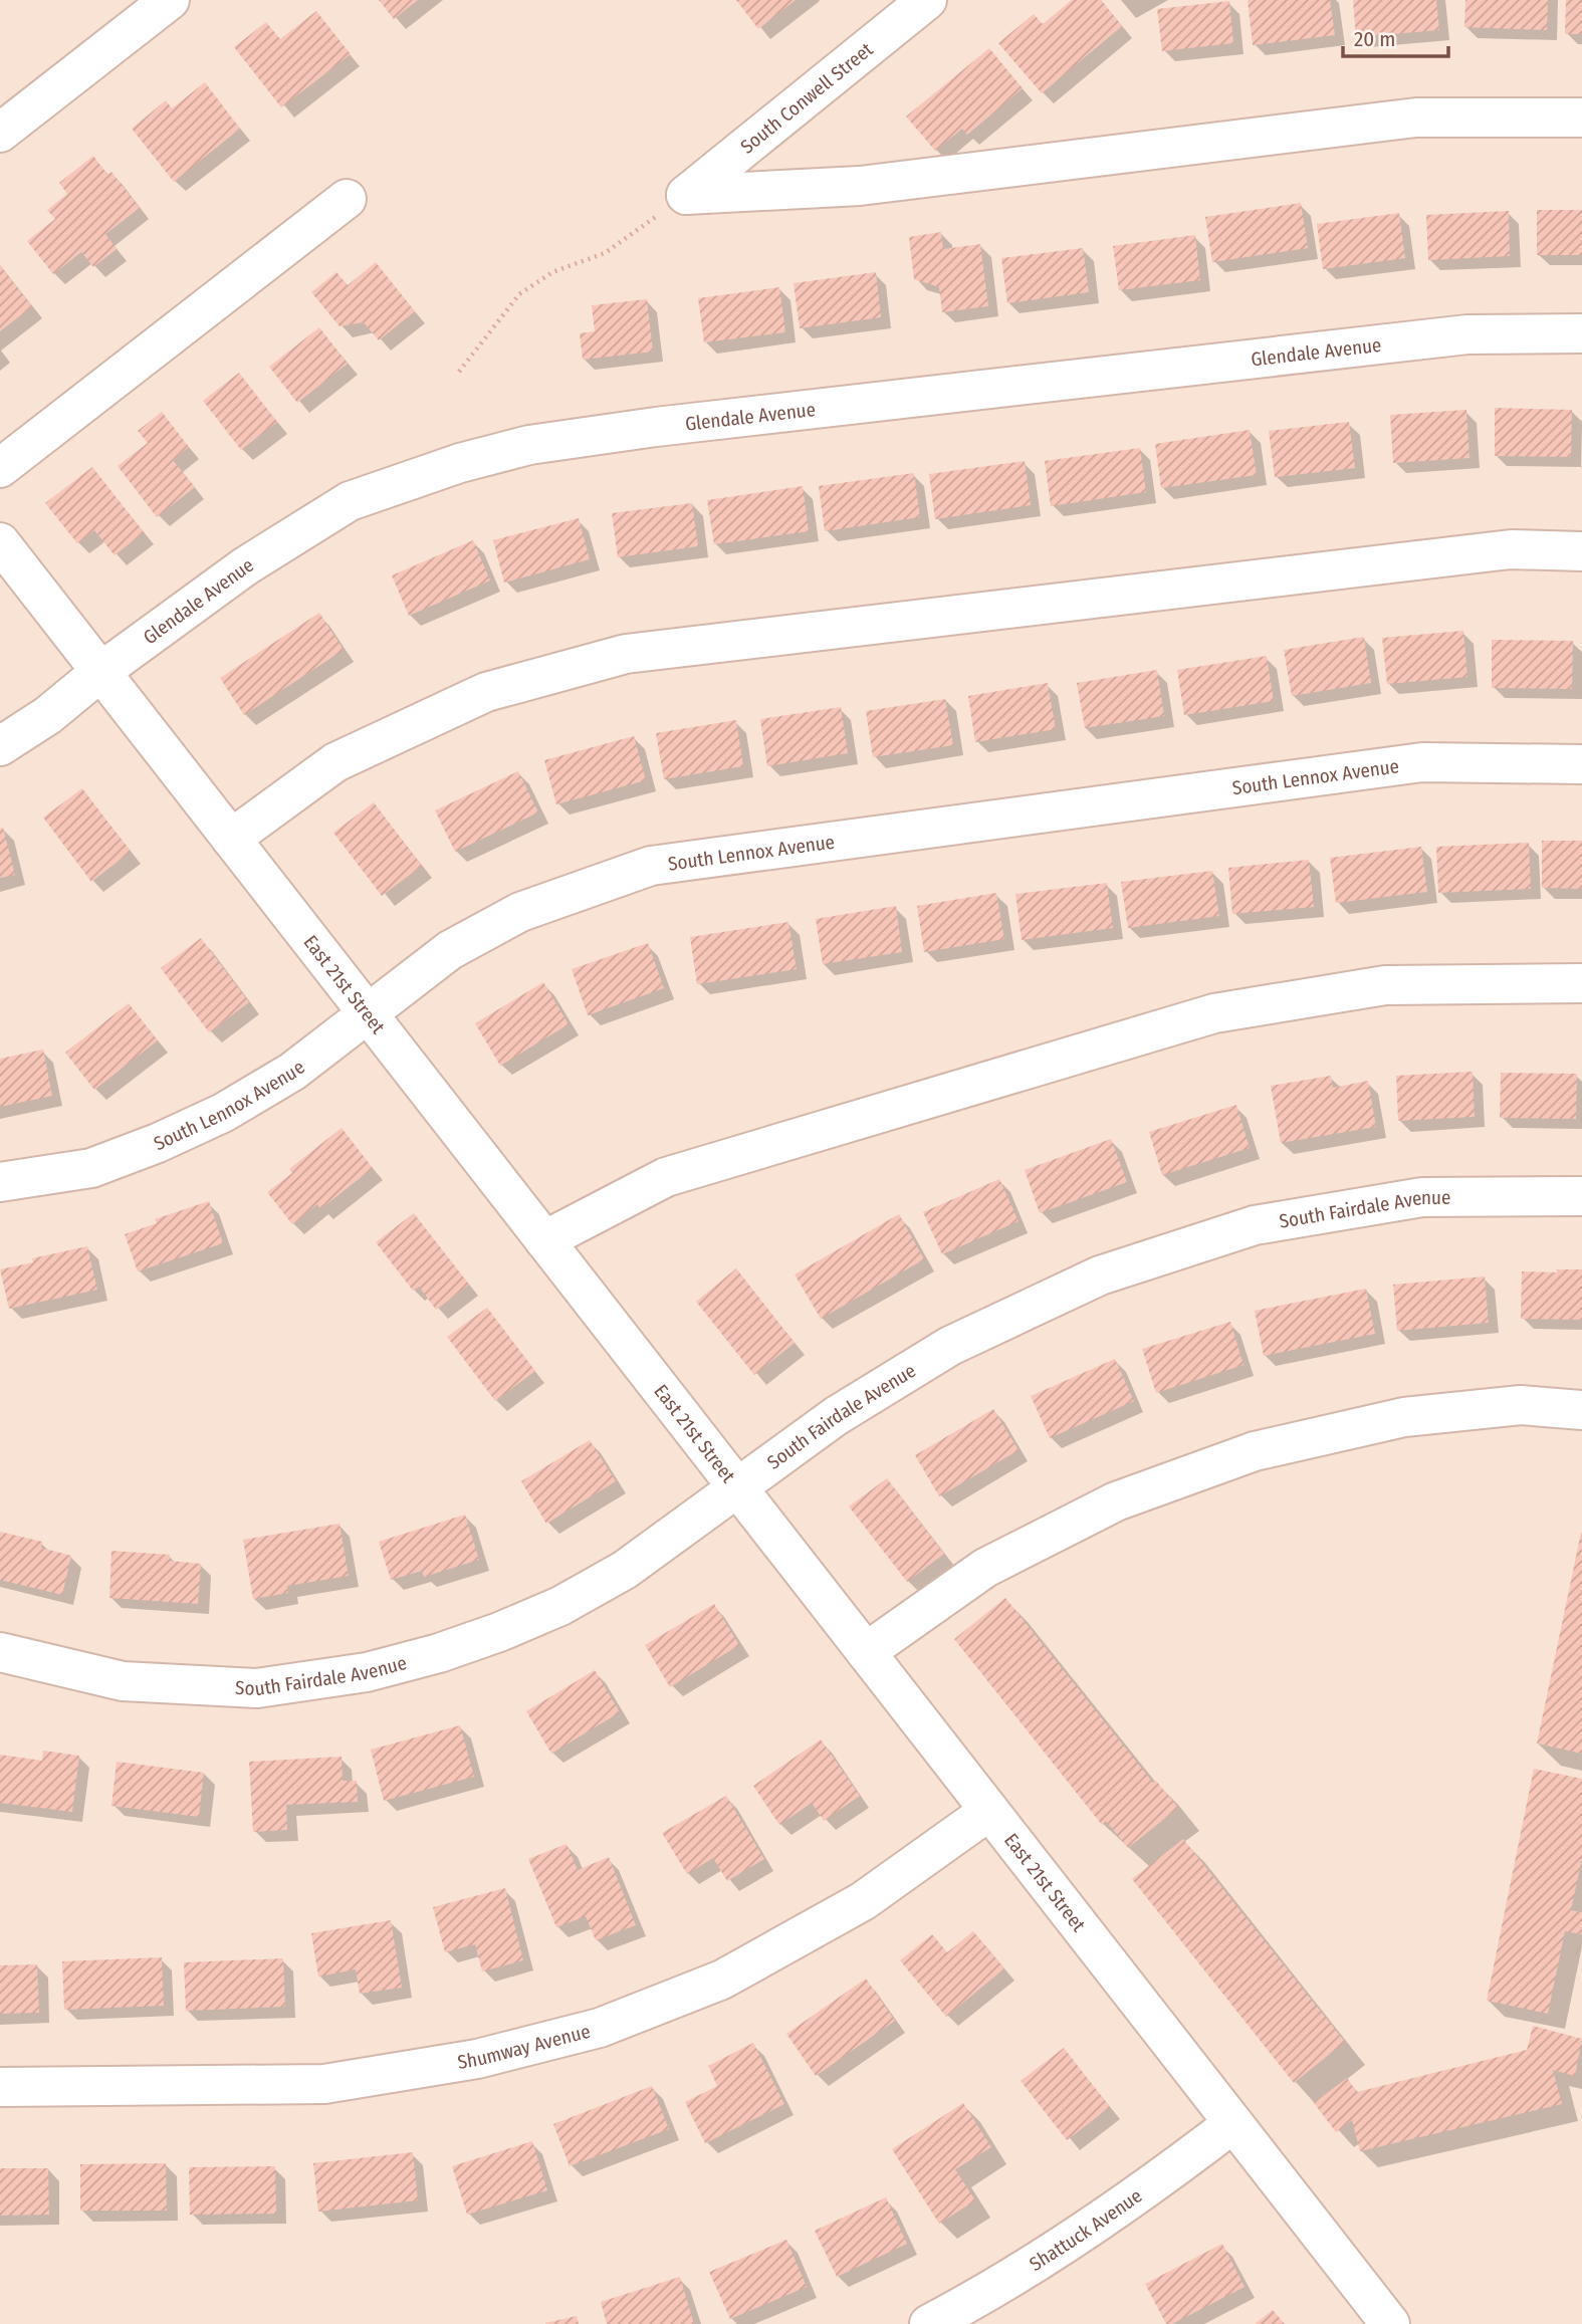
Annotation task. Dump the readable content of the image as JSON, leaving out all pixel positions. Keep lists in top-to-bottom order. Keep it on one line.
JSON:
{"streets":{"street":["South Conwell Street","Glendale Avenue","South Lennox Avenue","East 21st Street","South Fairdale Avenue","Shumway Avenue","Shattuck Avenue"]},"crossings":[["Glendale Avenue","East 21st Street"],["South Lennox Avenue","East 21st Street"],["East 21st Street","South Fairdale Avenue"],["East 21st Street","Shumway Avenue"],["East 21st Street","Shattuck Avenue"]],"scale_bar":"20 m"}
